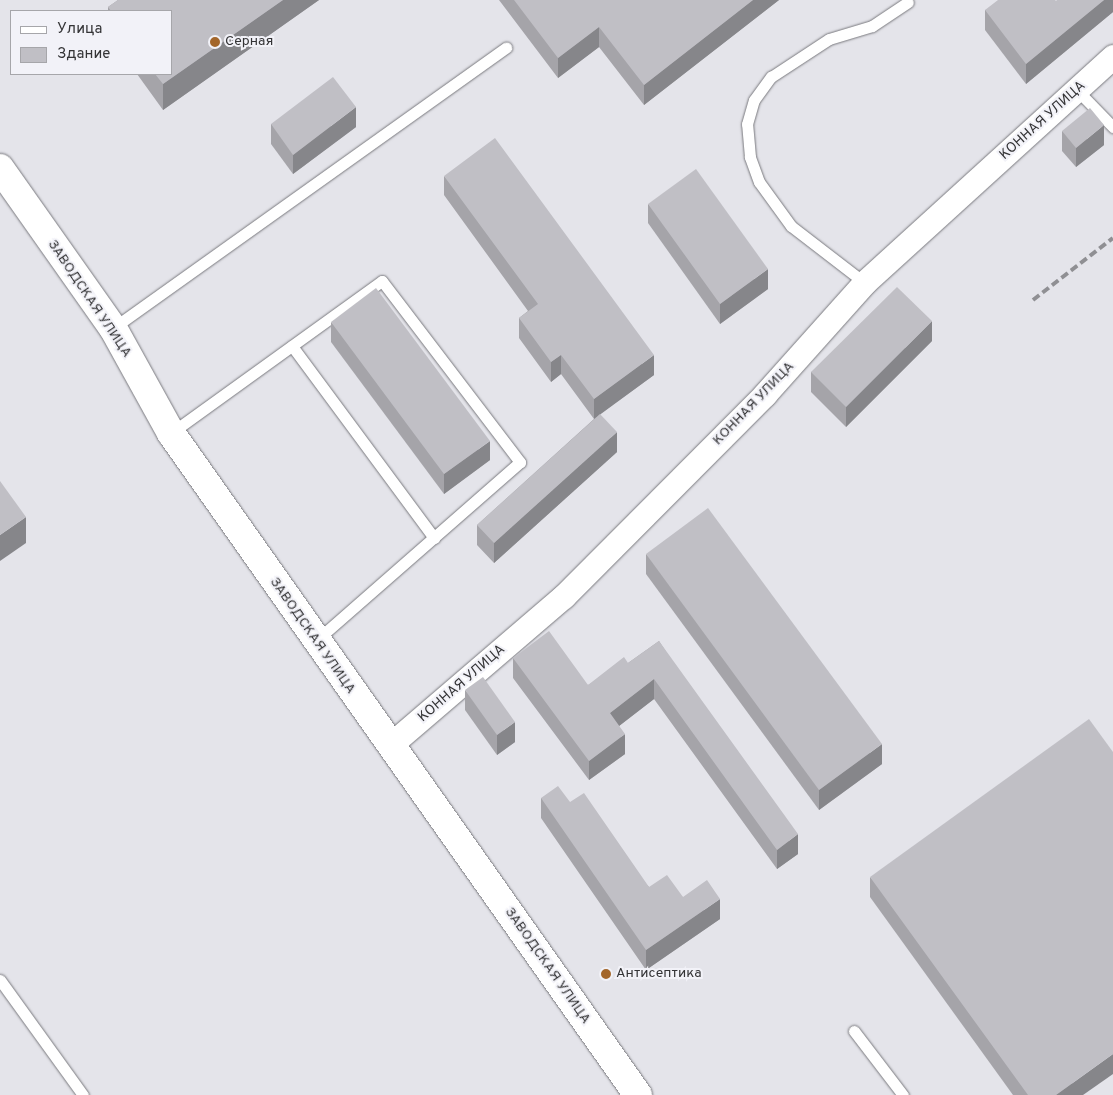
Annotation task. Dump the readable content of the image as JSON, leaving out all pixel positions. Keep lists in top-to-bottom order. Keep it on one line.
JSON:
{"streets":{"street":["КОННАЯ УЛИЦА","ЗАВОДСКАЯ УЛИЦА"]},"crossings":[["КОННАЯ УЛИЦА","ЗАВОДСКАЯ УЛИЦА"]],"places":["Серная","Антисептика"],"legend":["Улица","Здание"]}
